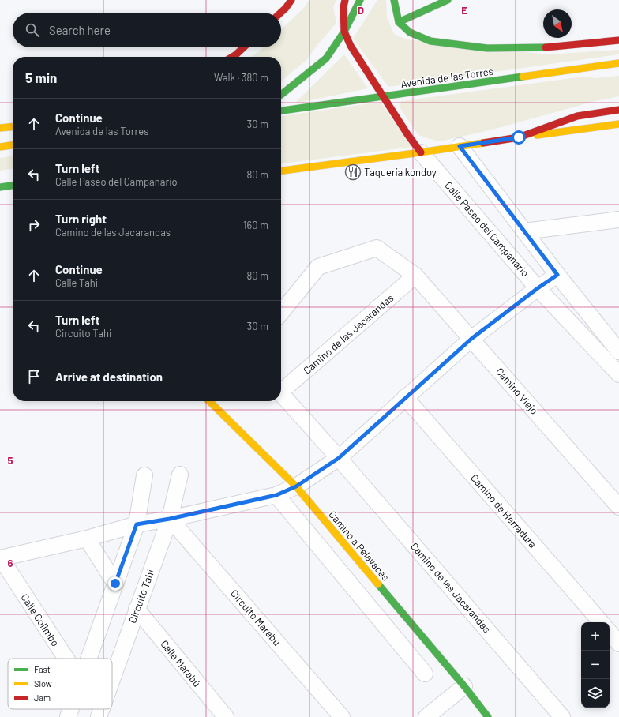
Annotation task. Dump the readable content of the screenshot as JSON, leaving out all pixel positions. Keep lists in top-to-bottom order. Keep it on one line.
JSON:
{"streets":{"main road":["Avenida de las Torres","Camino a Pelavacas"],"street":["Calle Paseo del Campanario","Camino de las Jacarandas","Camino Viejo","Camino de Herradura","Circuito Tahi","Circuito Marabú","Calle Colimbo","Calle Marabú"]},"crossings":[["Camino de las Jacarandas","Camino Viejo"],["Circuito Tahi","Circuito Marabú"],["Circuito Tahi","Calle Marabú"]],"places":{"restaurant":["Taquería kondoy"]},"legend":["Fast","Slow","Jam"],"north":"bottom right","page":{"search":"Search here","heading":["5 min","Walk · 380 m"],"list":[["Continue","Avenida de las Torres","30 m"],["Turn left","Calle Paseo del Campanario","80 m"],["Turn right","Camino de las Jacarandas","160 m"],["Continue","Calle Tahi","80 m"],["Turn left","Circuito Tahi","30 m"],"Arrive at destination"],"map_buttons":["+","−"]},"grid":{"columns":["D","E"],"rows":["5","6"]}}
